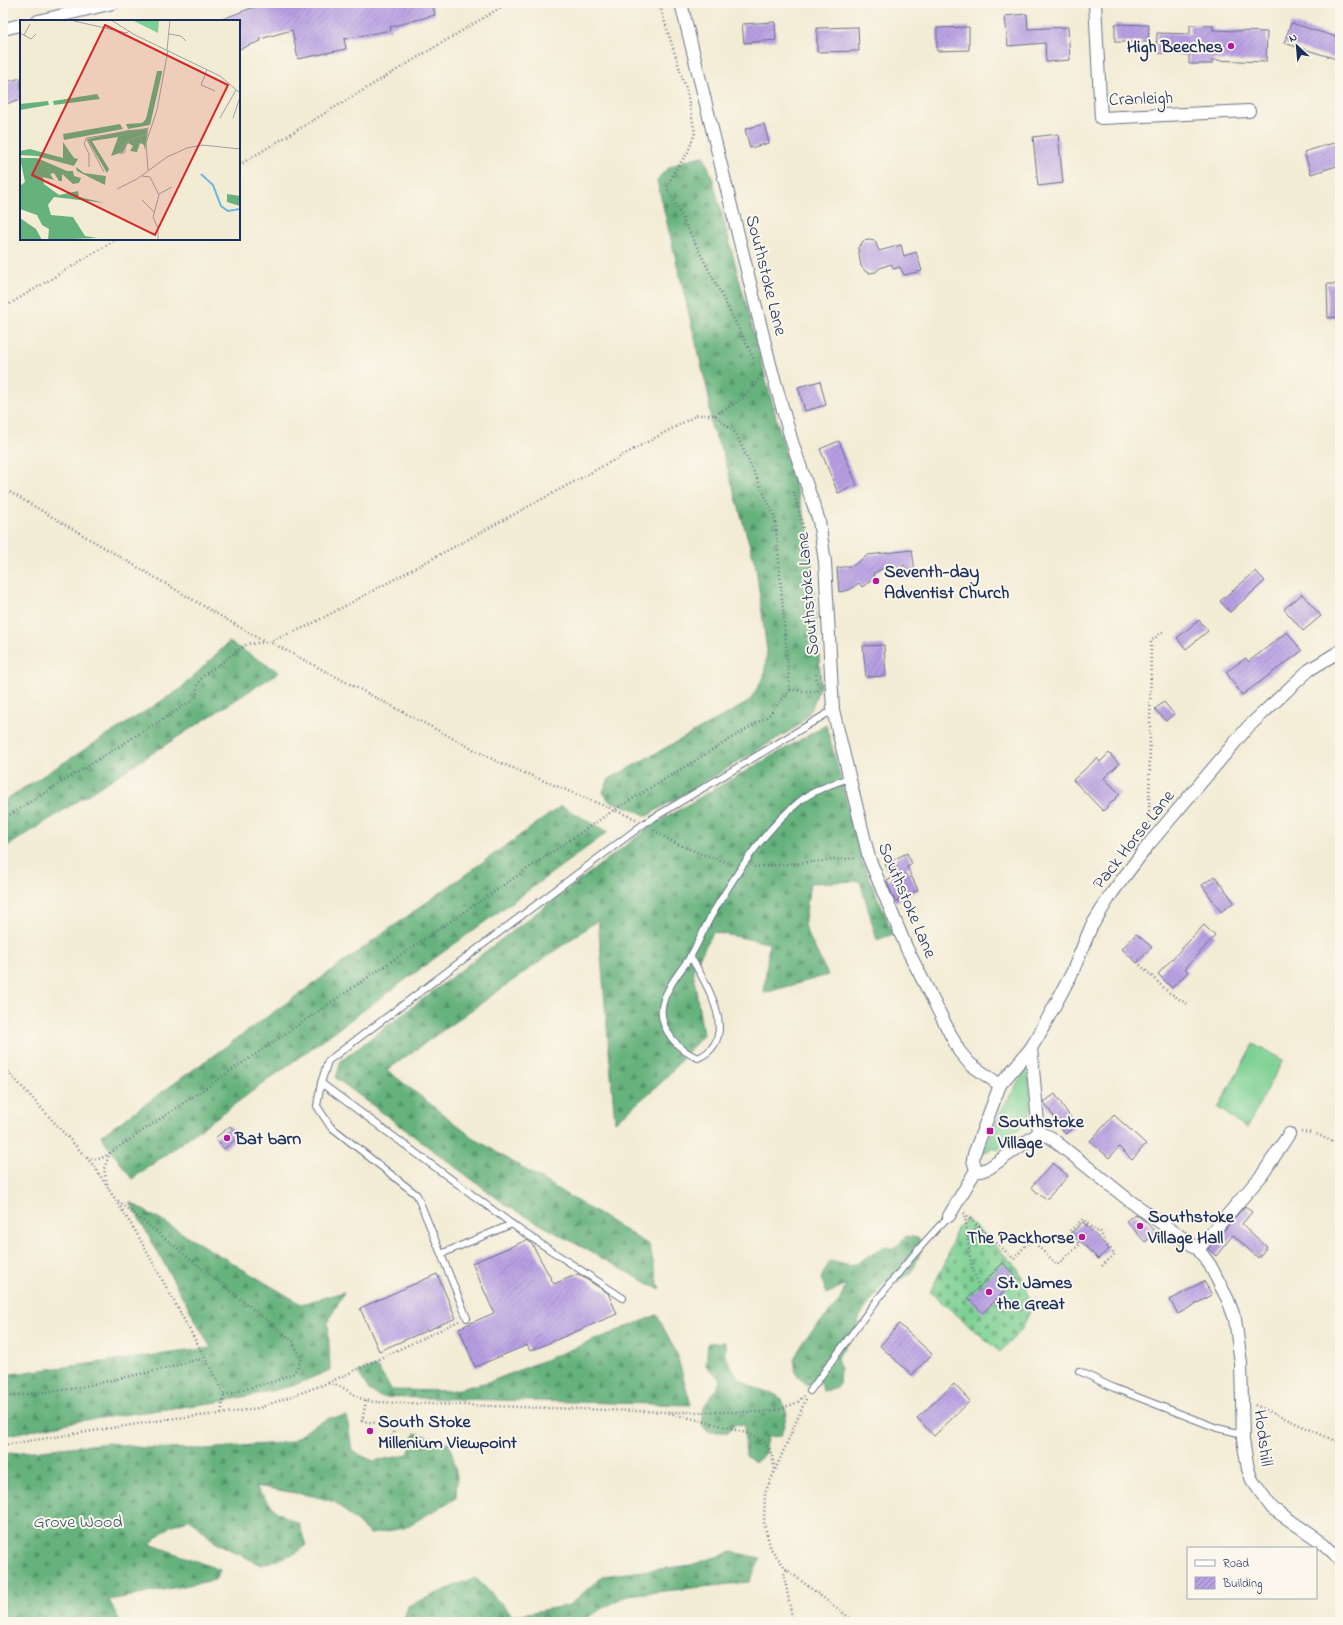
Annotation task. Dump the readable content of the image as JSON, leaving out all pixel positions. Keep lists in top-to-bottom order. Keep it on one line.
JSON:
{"streets":{"street":["Cranleigh","Southstoke Lane","Pack Horse Lane","Hodshill"]},"crossings":[["Southstoke Lane","Pack Horse Lane"]],"parks":["Grove Wood"],"places":{"other":["High Beeches","Seventh-day Adventist Church","Bat barn","Southstoke Village Hall","The Packhorse","St. James the Great","South Stoke Millenium Viewpoint"],"transit":["Southstoke Village"]},"legend":["Road","Building"],"north":"top left"}
